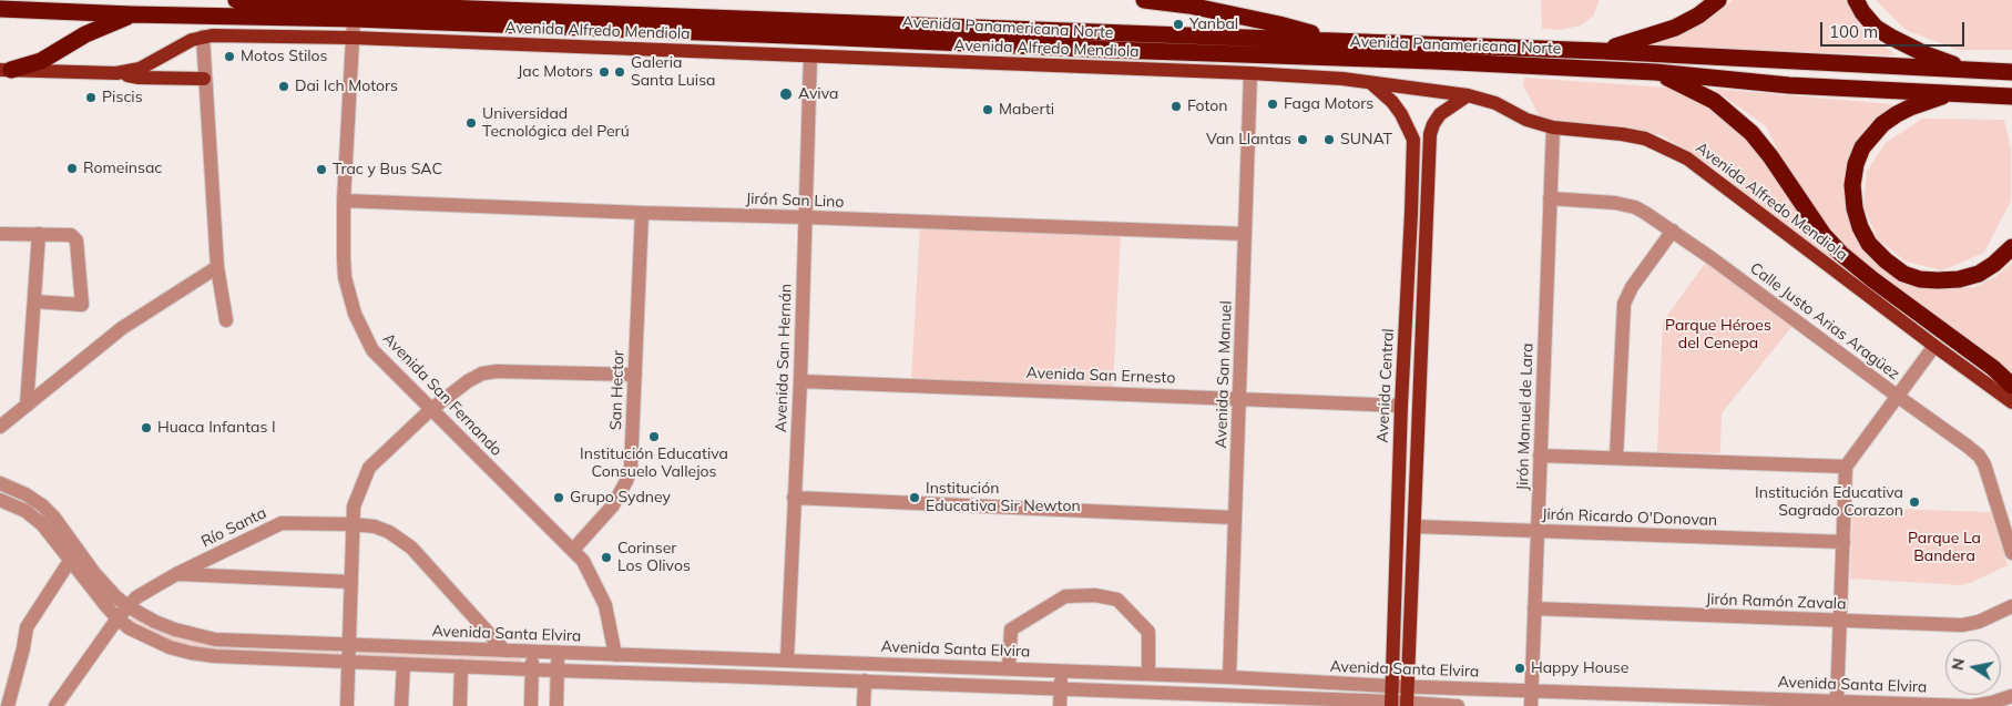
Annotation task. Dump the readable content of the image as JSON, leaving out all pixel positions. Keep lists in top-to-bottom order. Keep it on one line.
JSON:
{"streets":{"highway":["Avenida Panamericana Norte"],"main road":["Avenida Alfredo Mendiola","Avenida Central"],"street":["Jirón San Lino","Calle Justo Arias Aragüez","Avenida San Hernán","Avenida San Manuel","Avenida San Ernesto","San Hector","Avenida San Fernando","Jirón Manuel de Lara","Jirón Ricardo O'Donovan","Río Santa","Jirón Ramón Zavala","Avenida Santa Elvira"]},"crossings":[["Avenida Panamericana Norte","Avenida San Fernando"],["Avenida Alfredo Mendiola","Avenida San Hernán"],["Avenida Alfredo Mendiola","Avenida San Manuel"],["Avenida Alfredo Mendiola","Avenida Central"],["Avenida Alfredo Mendiola","Avenida San Fernando"],["Avenida Alfredo Mendiola","Jirón Manuel de Lara"],["Jirón San Lino","Avenida San Hernán"],["Jirón San Lino","Avenida San Manuel"],["Jirón San Lino","San Hector"],["Jirón San Lino","Avenida San Fernando"],["Calle Justo Arias Aragüez","Jirón Manuel de Lara"],["Avenida San Hernán","Avenida San Ernesto"],["Avenida San Hernán","Avenida Santa Elvira"],["Avenida San Manuel","Avenida San Ernesto"],["Avenida San Manuel","Avenida Santa Elvira"],["Avenida San Ernesto","Avenida Central"],["Avenida Central","Jirón Ricardo O'Donovan"],["Avenida Central","Avenida Santa Elvira"],["San Hector","Avenida San Fernando"],["Avenida San Fernando","Avenida Santa Elvira"],["Jirón Manuel de Lara","Jirón Ricardo O'Donovan"],["Jirón Manuel de Lara","Jirón Ramón Zavala"],["Jirón Manuel de Lara","Avenida Santa Elvira"],["Río Santa","Avenida Santa Elvira"]],"parks":["Parque Héroes del Cenepa","Parque La Bandera"],"places":["Yanbal","Motos Stilos","Jac Motors","Galeria Santa Luisa","Dai Ich Motors","Aviva","Piscis","Faga Motors","Foton","Maberti","Universidad Tecnológica del Perú","Van Llantas","SUNAT","Romeinsac","Trac y Bus SAC","Huaca Infantas I","Institución Educativa Consuelo Vallejos","Grupo Sydney","Institución Educativa Sir Newton","Institución Educativa Sagrado Corazon","Corinser Los Olivos","Happy House"],"scale_bar":"100 m","north":"left"}
